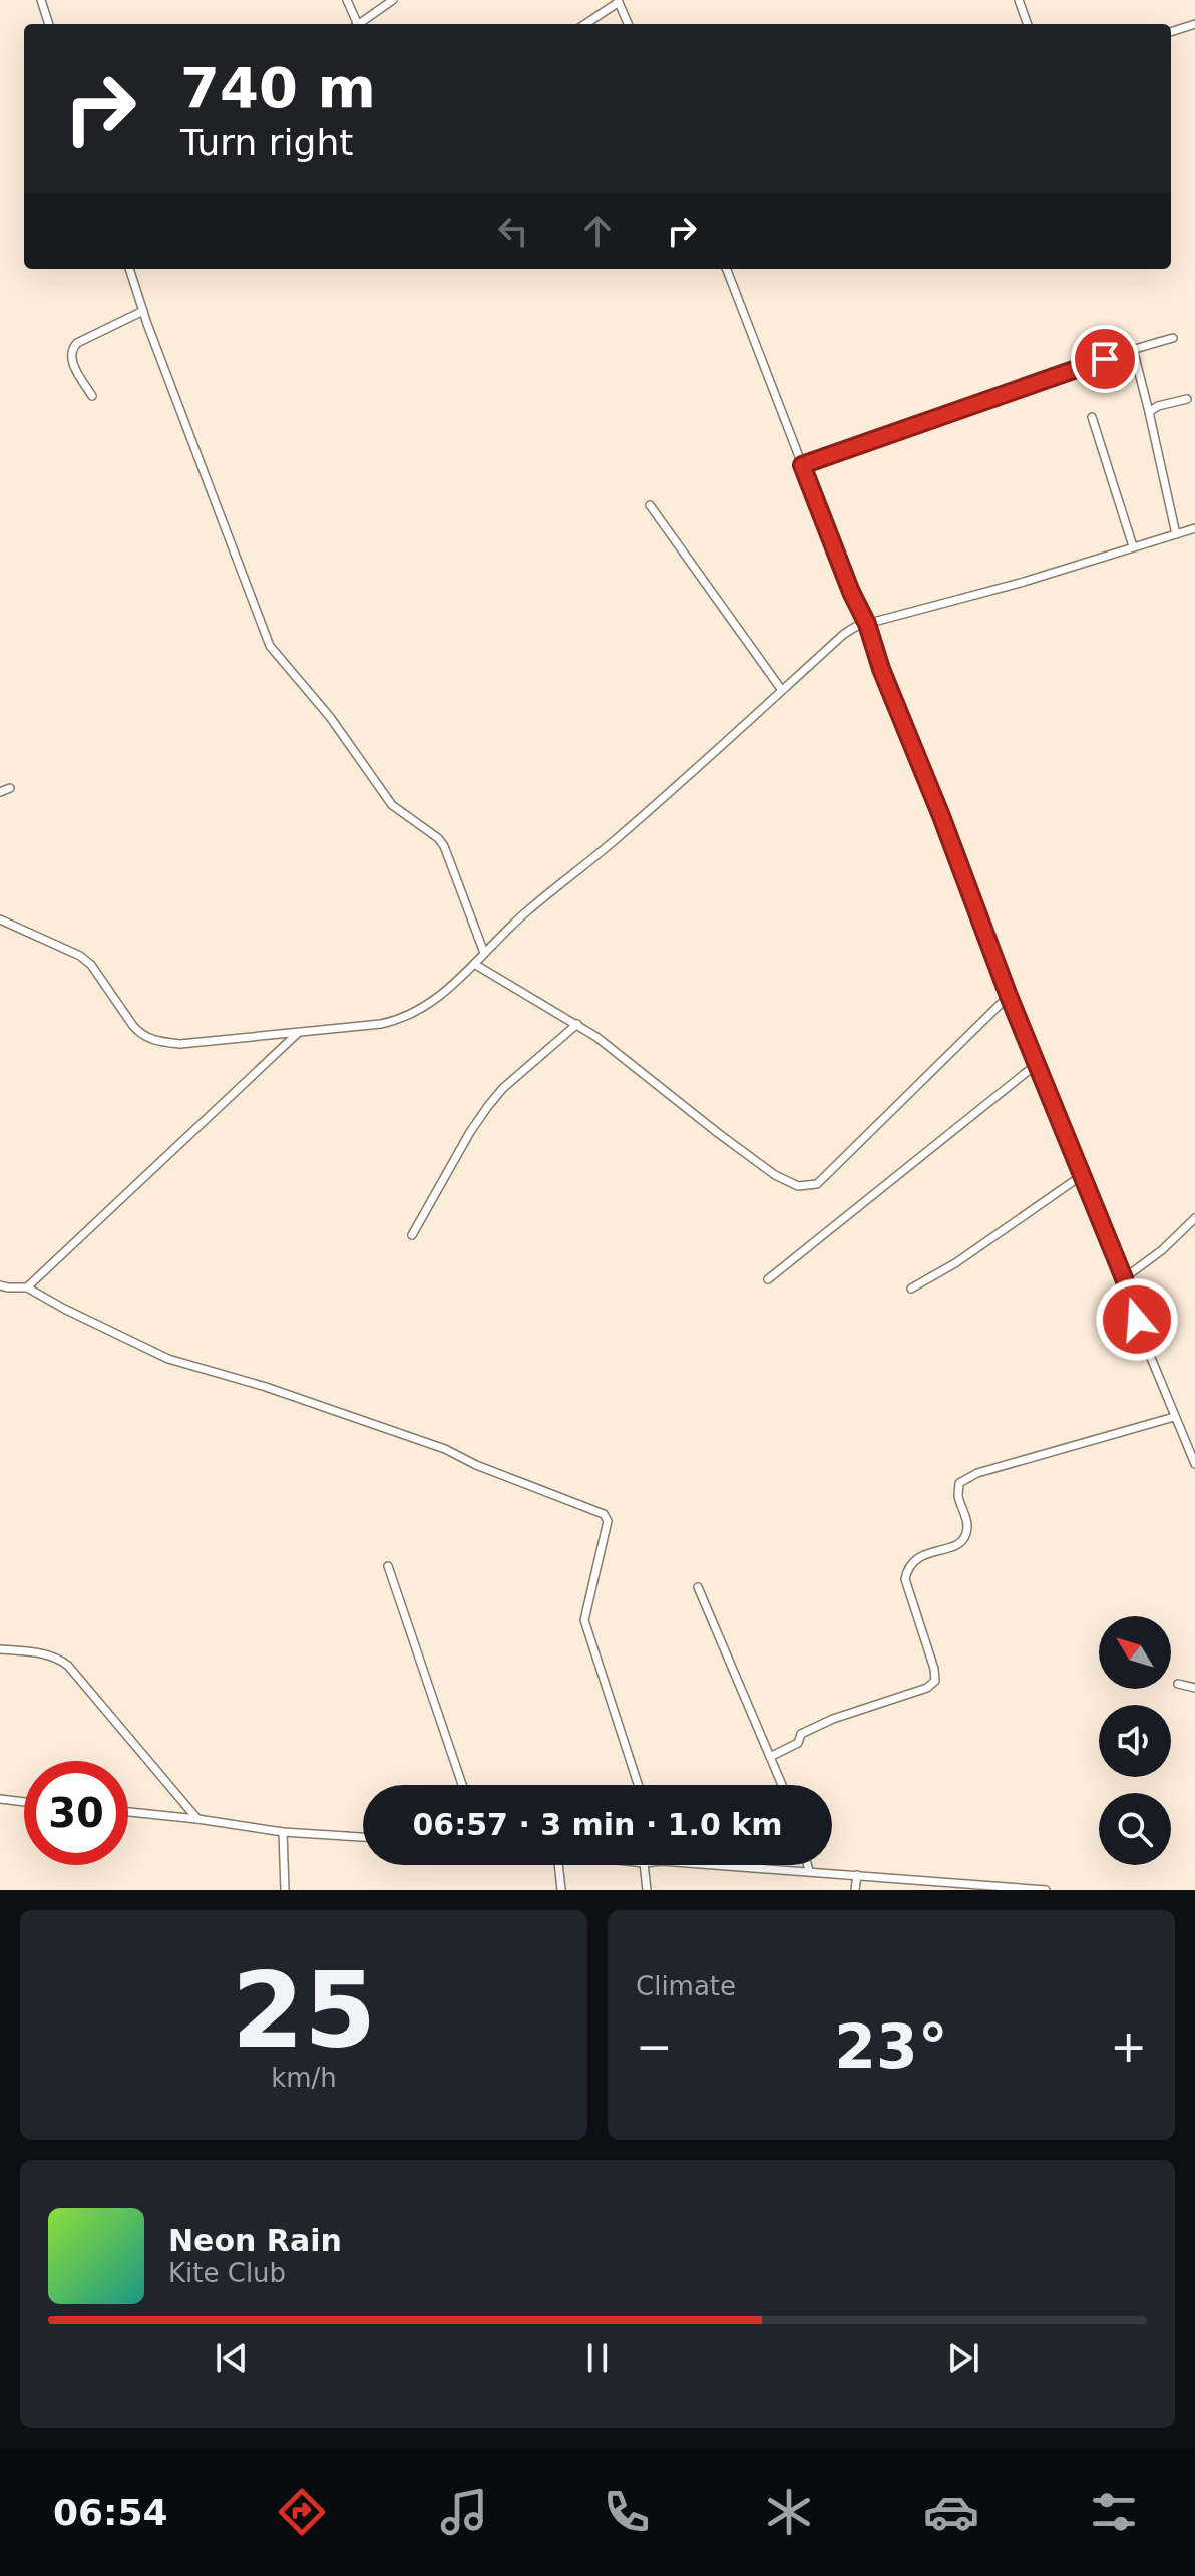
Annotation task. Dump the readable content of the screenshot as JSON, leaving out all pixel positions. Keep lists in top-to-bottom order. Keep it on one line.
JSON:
{"north":"top left","page":{"turn":["740 m","Turn right"],"limit":"30","trip":"06:57 · 3 min · 1.0 km","tile":[["25","km/h"],"Climate"],"heat":["−","23°","+"],"song":["Neon Rain","Kite Club"],"tabs":"06:54"}}
